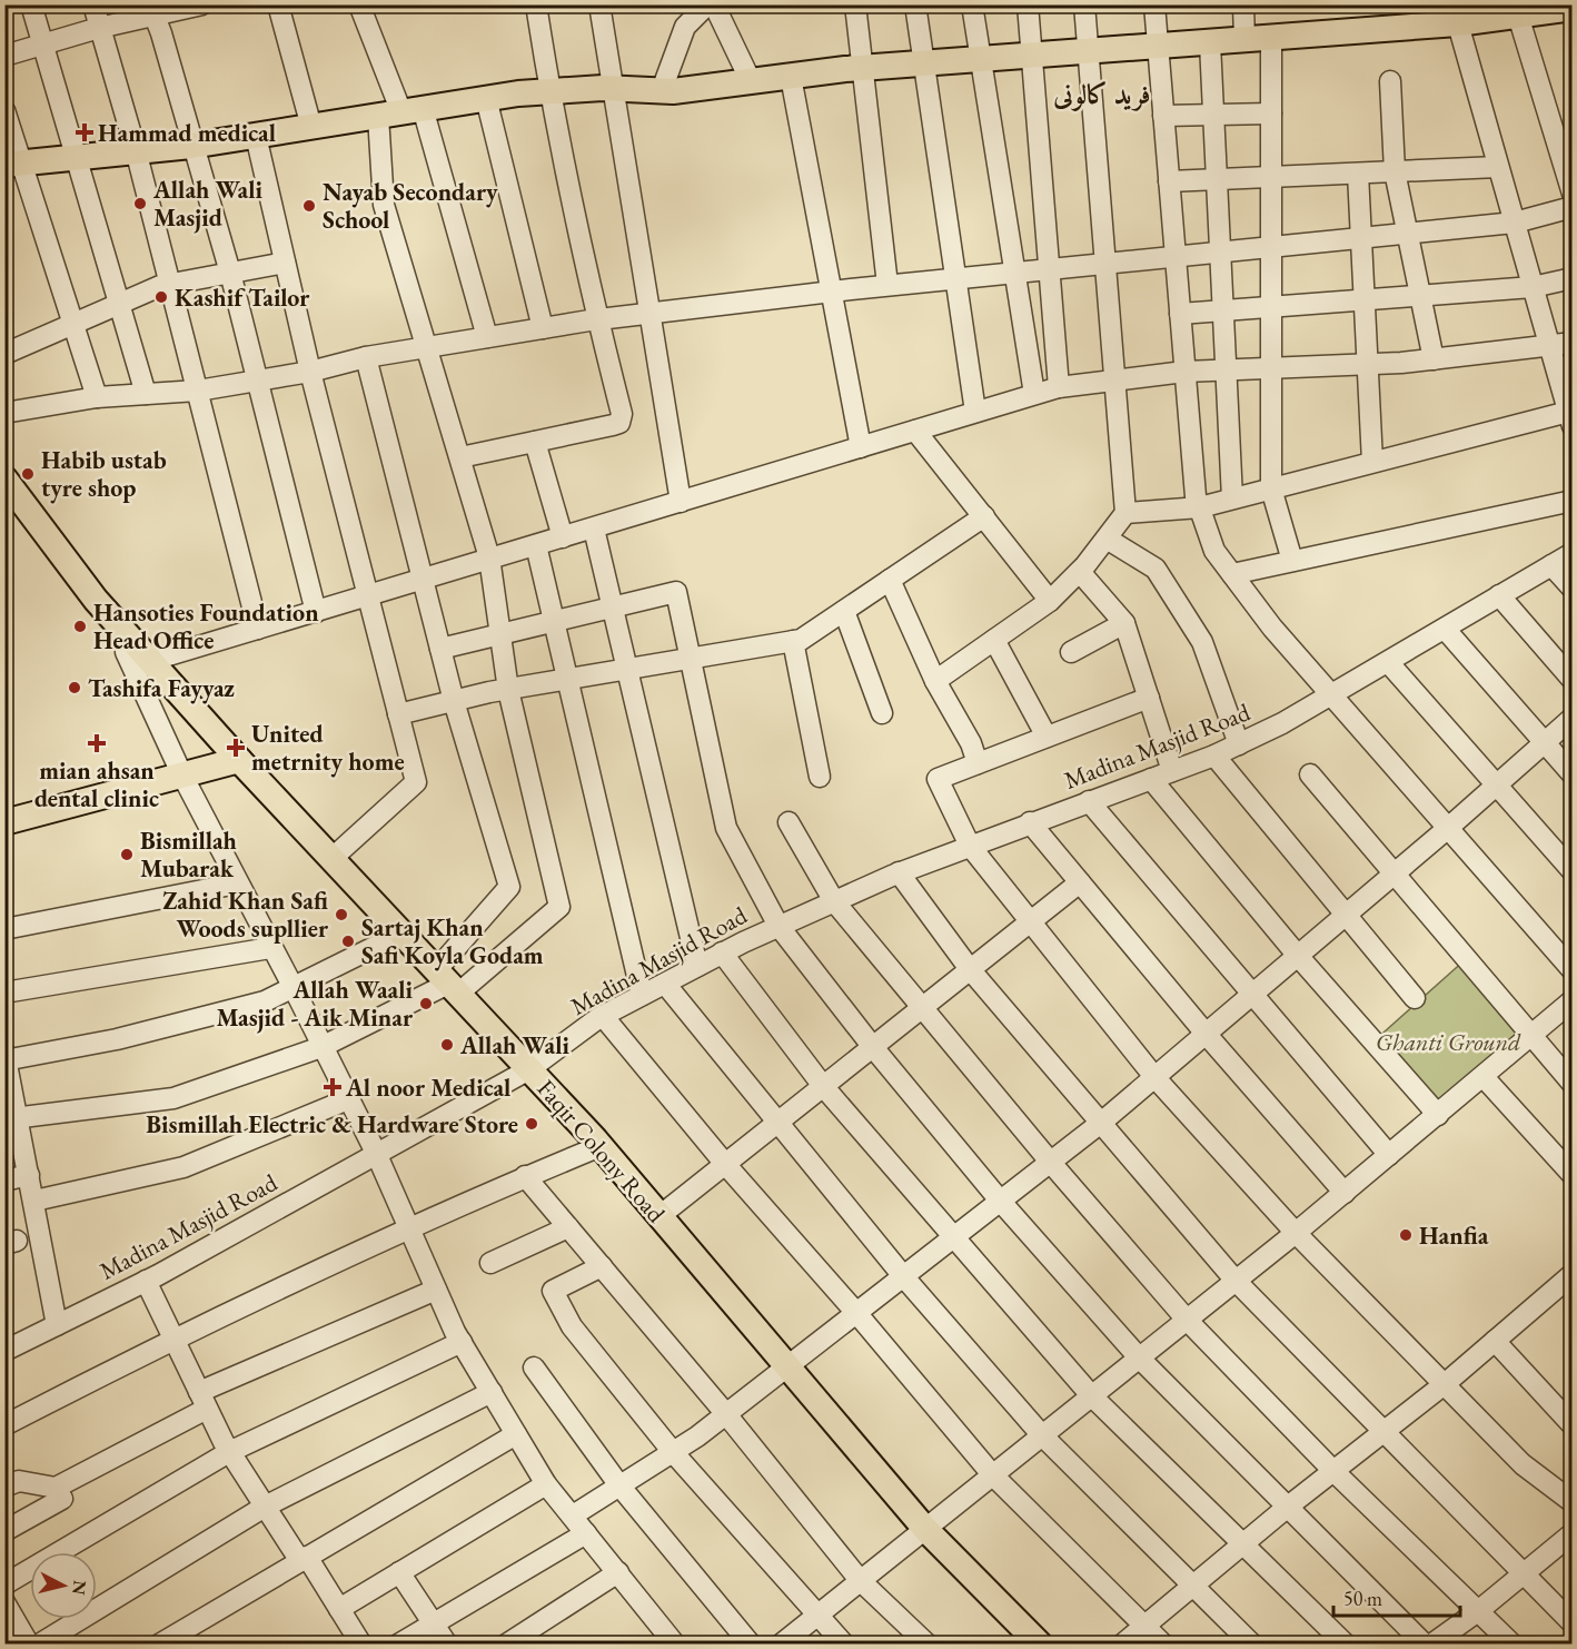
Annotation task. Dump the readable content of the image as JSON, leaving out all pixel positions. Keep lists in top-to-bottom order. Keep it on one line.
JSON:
{"streets":{"main road":["Faqir Colony Road"],"street":["Madina Masjid Road"]},"crossings":[["Madina Masjid Road","Faqir Colony Road"]],"districts":["فرید کالونی"],"parks":["Ghanti Ground"],"places":{"health":["Hammad medical","mian ahsan dental clinic","United metrnity home","Al noor Medical"],"other":["Allah Wali Masjid","Nayab Secondary School","Kashif Tailor","Habib ustab tyre shop","Hansoties Foundation Head Office","Tashifa Fayyaz","Bismillah Mubarak","Zahid Khan Safi Woods supllier","Sartaj Khan Safi Koyla Godam","Allah Waali Masjid - Aik Minar","Allah Wali","Bismillah Electric & Hardware Store","Hanfia"]},"scale_bar":"50 m","north":"right"}
